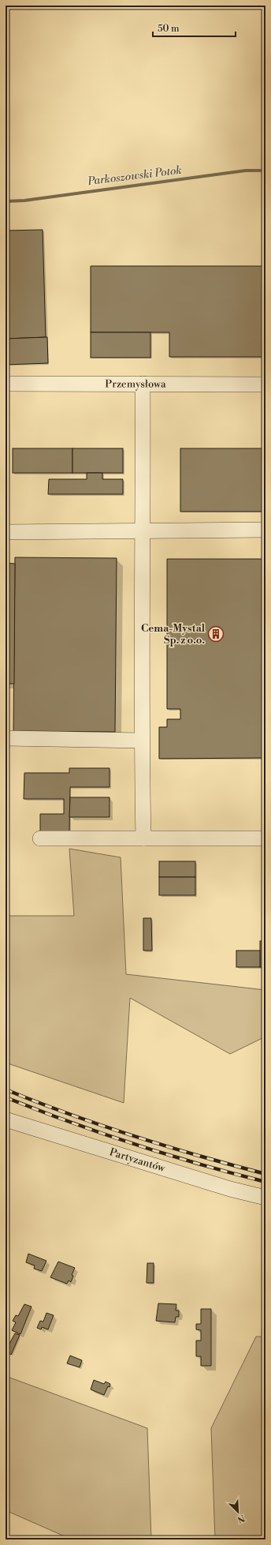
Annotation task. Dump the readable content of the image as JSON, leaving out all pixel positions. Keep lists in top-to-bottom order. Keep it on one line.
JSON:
{"streets":{"street":["Przemysłowa","Partyzantów"]},"water":["Parkoszowski Potok"],"places":{"building":["Cema-Mystal Sp. z o.o."]},"scale_bar":"50 m","north":"bottom right"}
